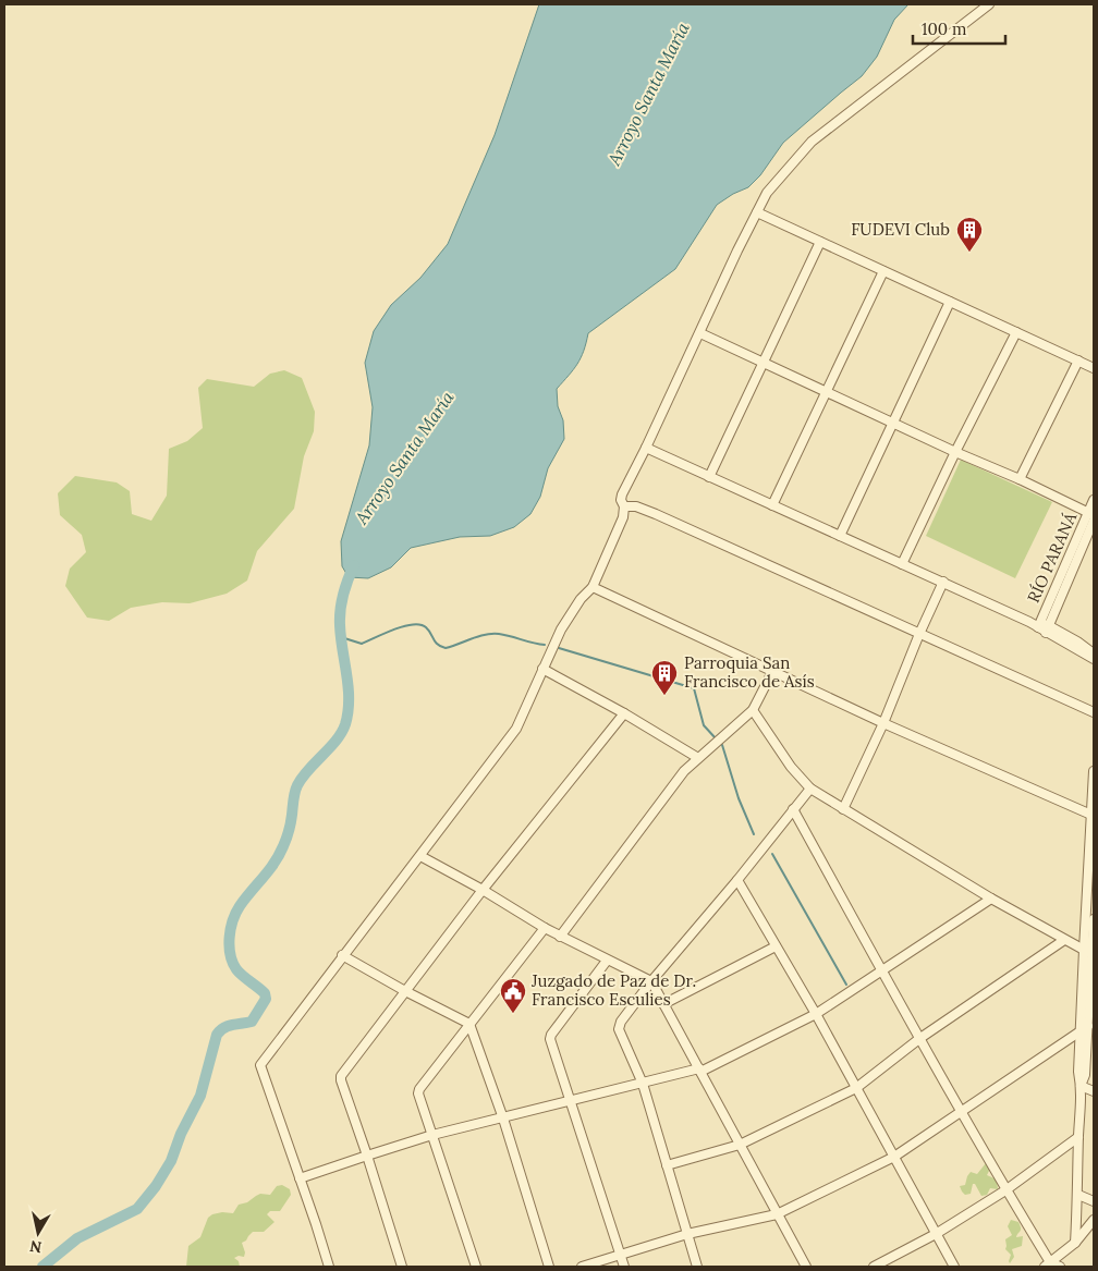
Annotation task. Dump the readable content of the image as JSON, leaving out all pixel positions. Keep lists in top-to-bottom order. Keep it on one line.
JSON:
{"streets":{"street":["RÍO PARANÁ"]},"water":["Arroyo Santa María"],"places":{"building":["FUDEVI Club","Parroquia San Francisco de Asís"],"public building":["Juzgado de Paz de Dr. Francisco Esculies"]},"scale_bar":"100 m","north":"bottom"}
